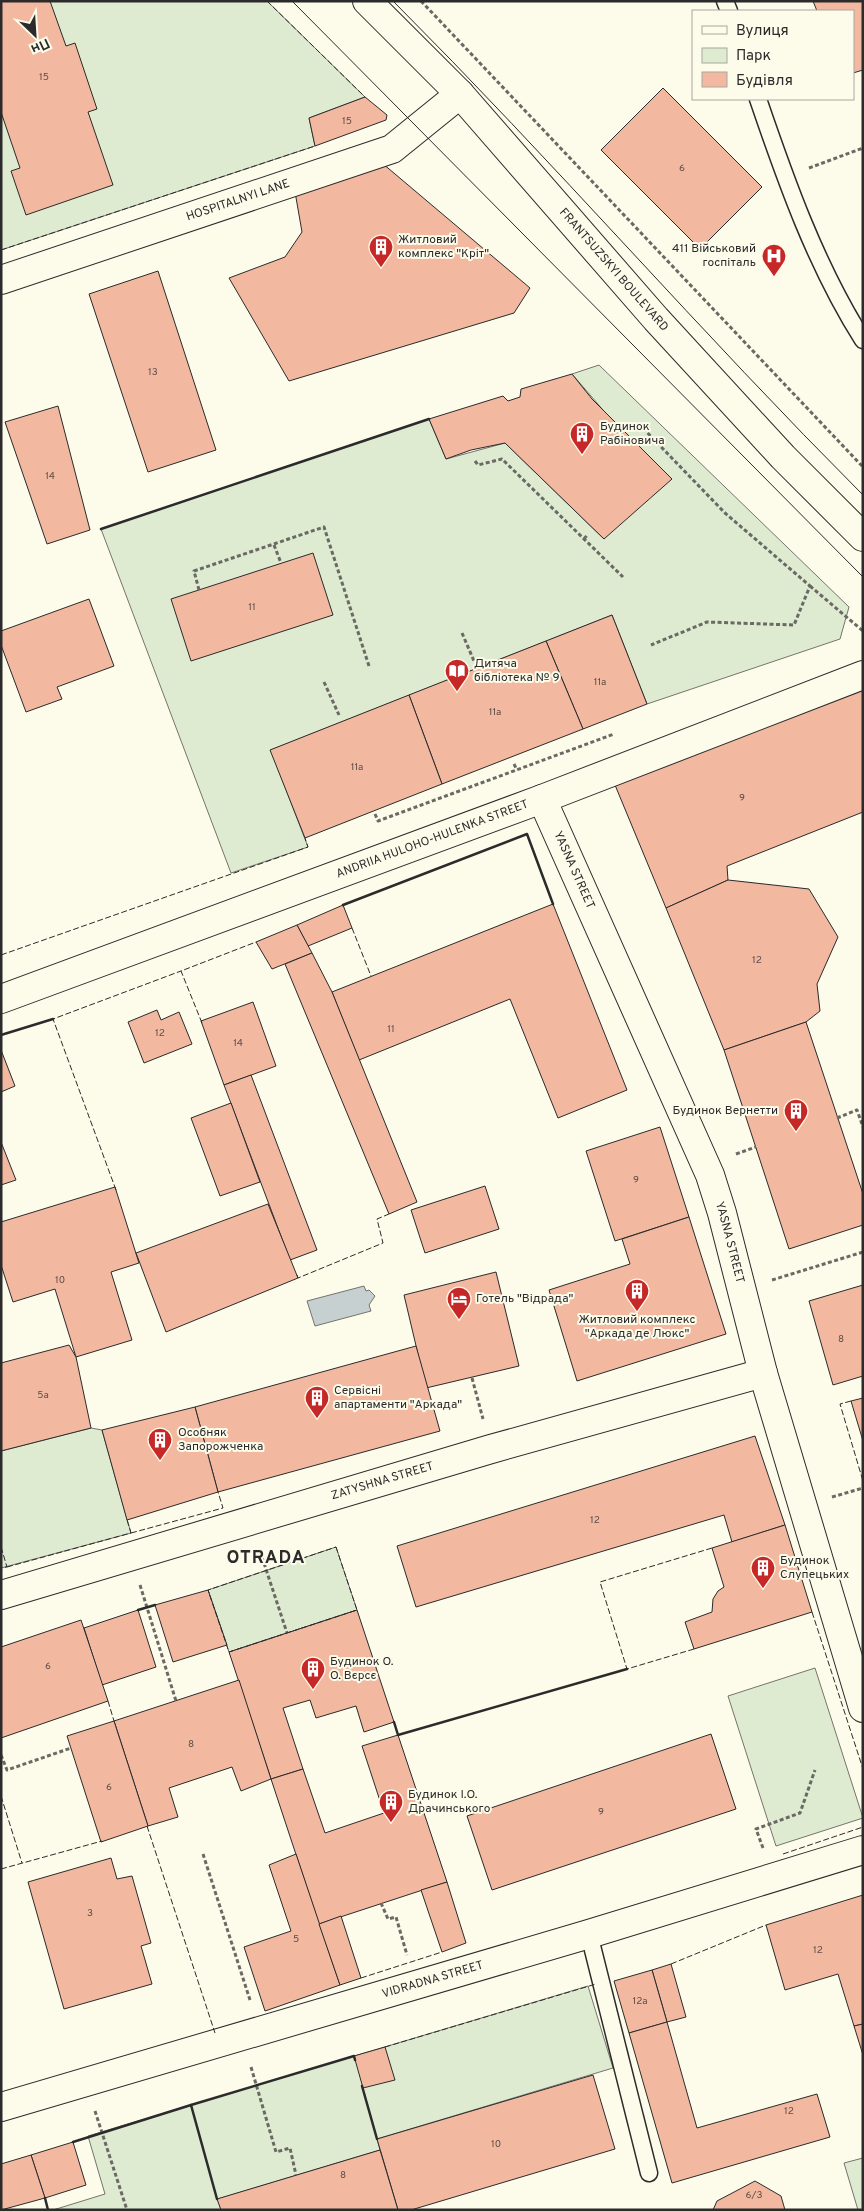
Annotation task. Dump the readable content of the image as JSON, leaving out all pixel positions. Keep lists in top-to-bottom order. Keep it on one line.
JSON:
{"streets":{"street":["HOSPITALNYI LANE","FRANTSUZSKYI BOULEVARD","ANDRIIA HULOHO-HULENKA STREET","YASNA STREET","ZATYSHNA STREET","VIDRADNA STREET"]},"crossings":[["HOSPITALNYI LANE","FRANTSUZSKYI BOULEVARD"],["ANDRIIA HULOHO-HULENKA STREET","YASNA STREET"],["YASNA STREET","ZATYSHNA STREET"]],"districts":["OTRADA"],"places":{"building":["Житловий комплекс \"Кріт\"","Будинок Рабіновича","Будинок Вернетти","Житловий комплекс \"Аркада де Люкс\"","Сервісні апартаменти \"Аркада\"","Особняк Запорожченка","Будинок Слупецьких","Будинок О. О. Вєрсє","Будинок І.О. Драчинського"],"hospital":["411 Військовий госпіталь"],"library":["Дитяча бібліотека № 9"],"hotel":["Готель \"Відрада\""]},"house_numbers":["15","15","6","13","14","11","11а","11а","11а","9","12","11","12","14","9","10","8","5а","12","6","8","6","9","3","5","12","12а","12","10","8","6/3"],"legend":["Вулиця","Парк","Будівля"],"north":"bottom right"}
